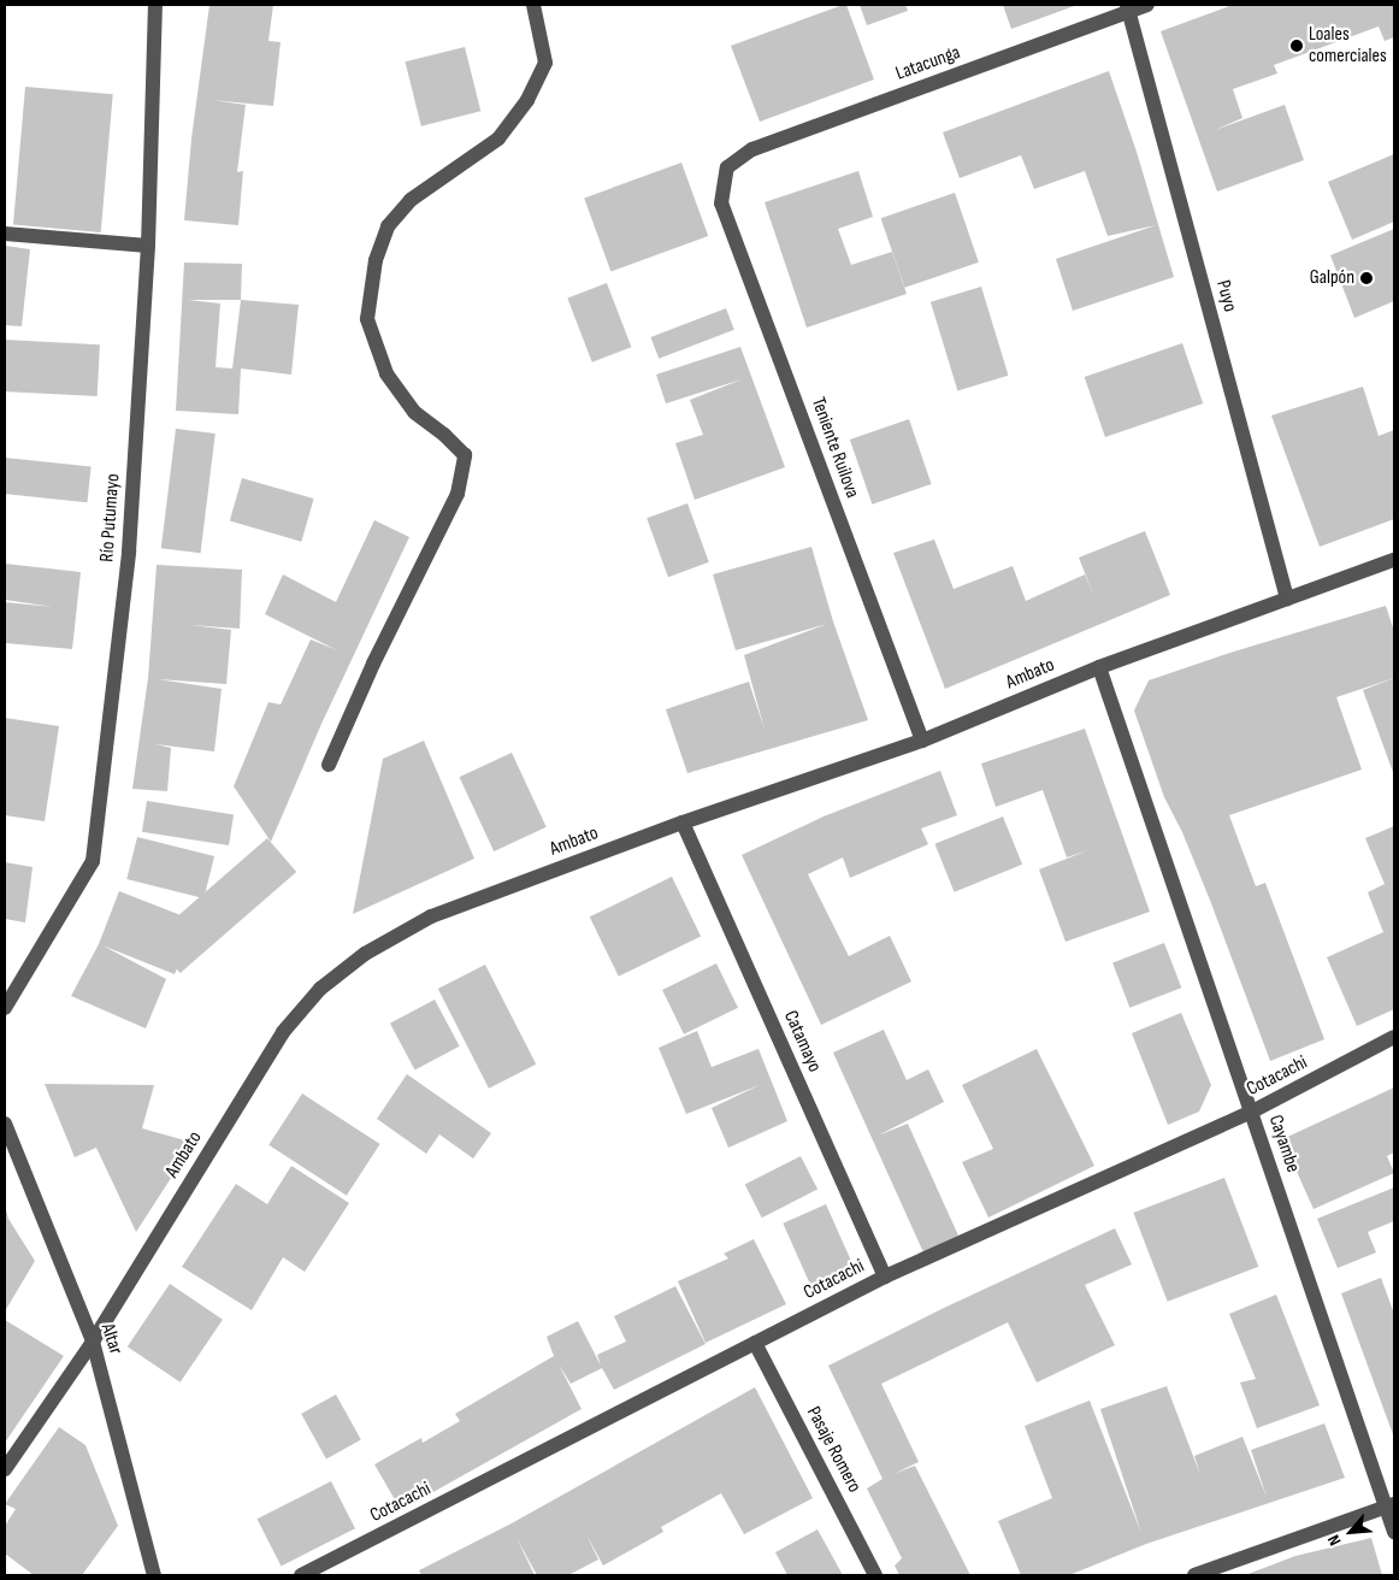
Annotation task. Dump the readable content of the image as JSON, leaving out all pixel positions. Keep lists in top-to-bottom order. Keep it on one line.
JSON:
{"streets":{"street":["Latacunga","Puyo","Teniente Ruilova","Río Putumayo","Ambato","Catamayo","Cotacachi","Cayambe","Altar","Pasaje Romero"]},"crossings":[["Latacunga","Puyo"],["Latacunga","Teniente Ruilova"],["Puyo","Ambato"],["Teniente Ruilova","Ambato"],["Ambato","Catamayo"],["Ambato","Cayambe"],["Ambato","Altar"],["Catamayo","Cotacachi"],["Cotacachi","Cayambe"],["Cotacachi","Pasaje Romero"]],"places":["Loales comerciales","Galpón"],"north":"bottom left"}
